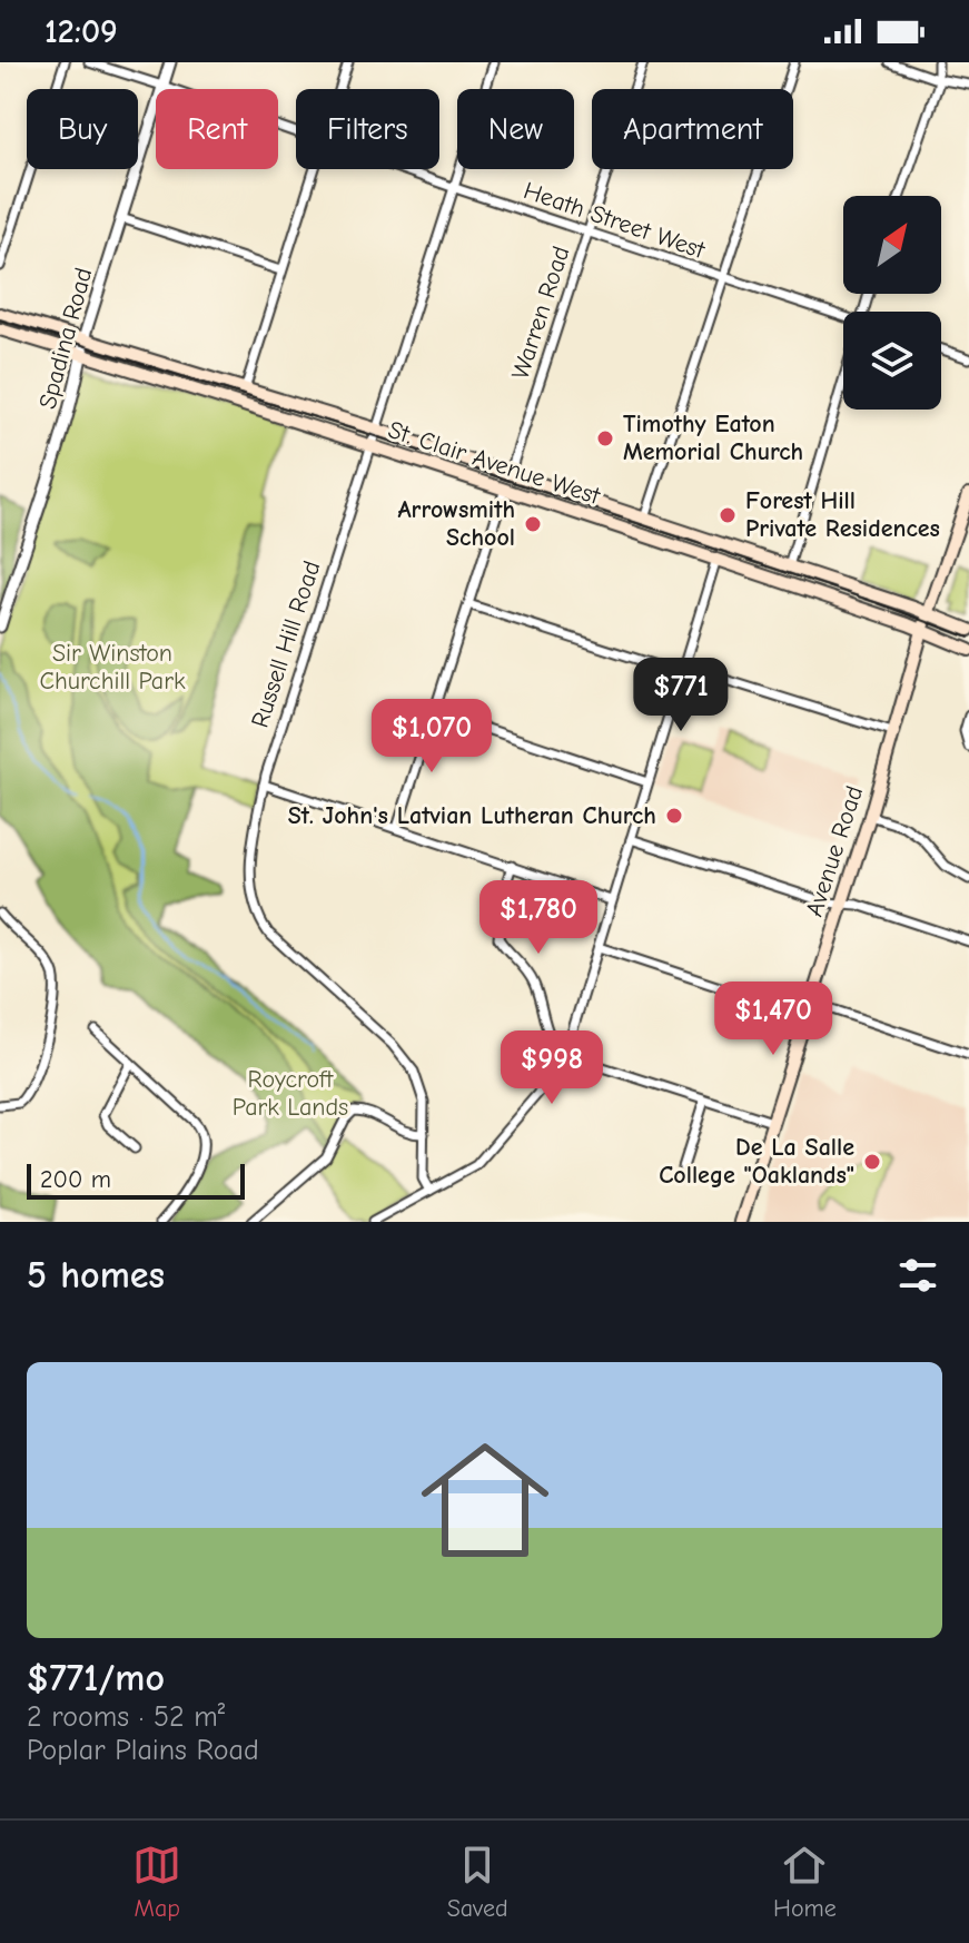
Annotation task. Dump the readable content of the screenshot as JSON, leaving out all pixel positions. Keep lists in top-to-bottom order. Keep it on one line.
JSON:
{"streets":{"main road":["St. Clair Avenue West","Avenue Road"],"street":["Heath Street West","Warren Road","Spadina Road","Russell Hill Road"]},"crossings":[["Heath Street West","Warren Road"],["Heath Street West","Spadina Road"],["Heath Street West","Russell Hill Road"],["Warren Road","St. Clair Avenue West"],["Spadina Road","St. Clair Avenue West"],["St. Clair Avenue West","Russell Hill Road"],["St. Clair Avenue West","Avenue Road"]],"parks":["Sir Winston Churchill Park","Roycroft Park Lands"],"places":["Timothy Eaton Memorial Church","Forest Hill Private Residences","Arrowsmith School","St. John's Latvian Lutheran Church","De La Salle College \"Oaklands\""],"scale_bar":"200 m","north":"top right","page":{"status":"12:09","chip":["Buy","Rent","Filters","New","Apartment"],"price":["$771","$1,070","$1,780","$1,470","$998"],"scale":"200 m","heading":"5 homes","list":[{"name":"$771/mo","note":"2 rooms · 52 m² · Poplar Plains Road"}],"tabs":["Map","Saved","Home"]}}
